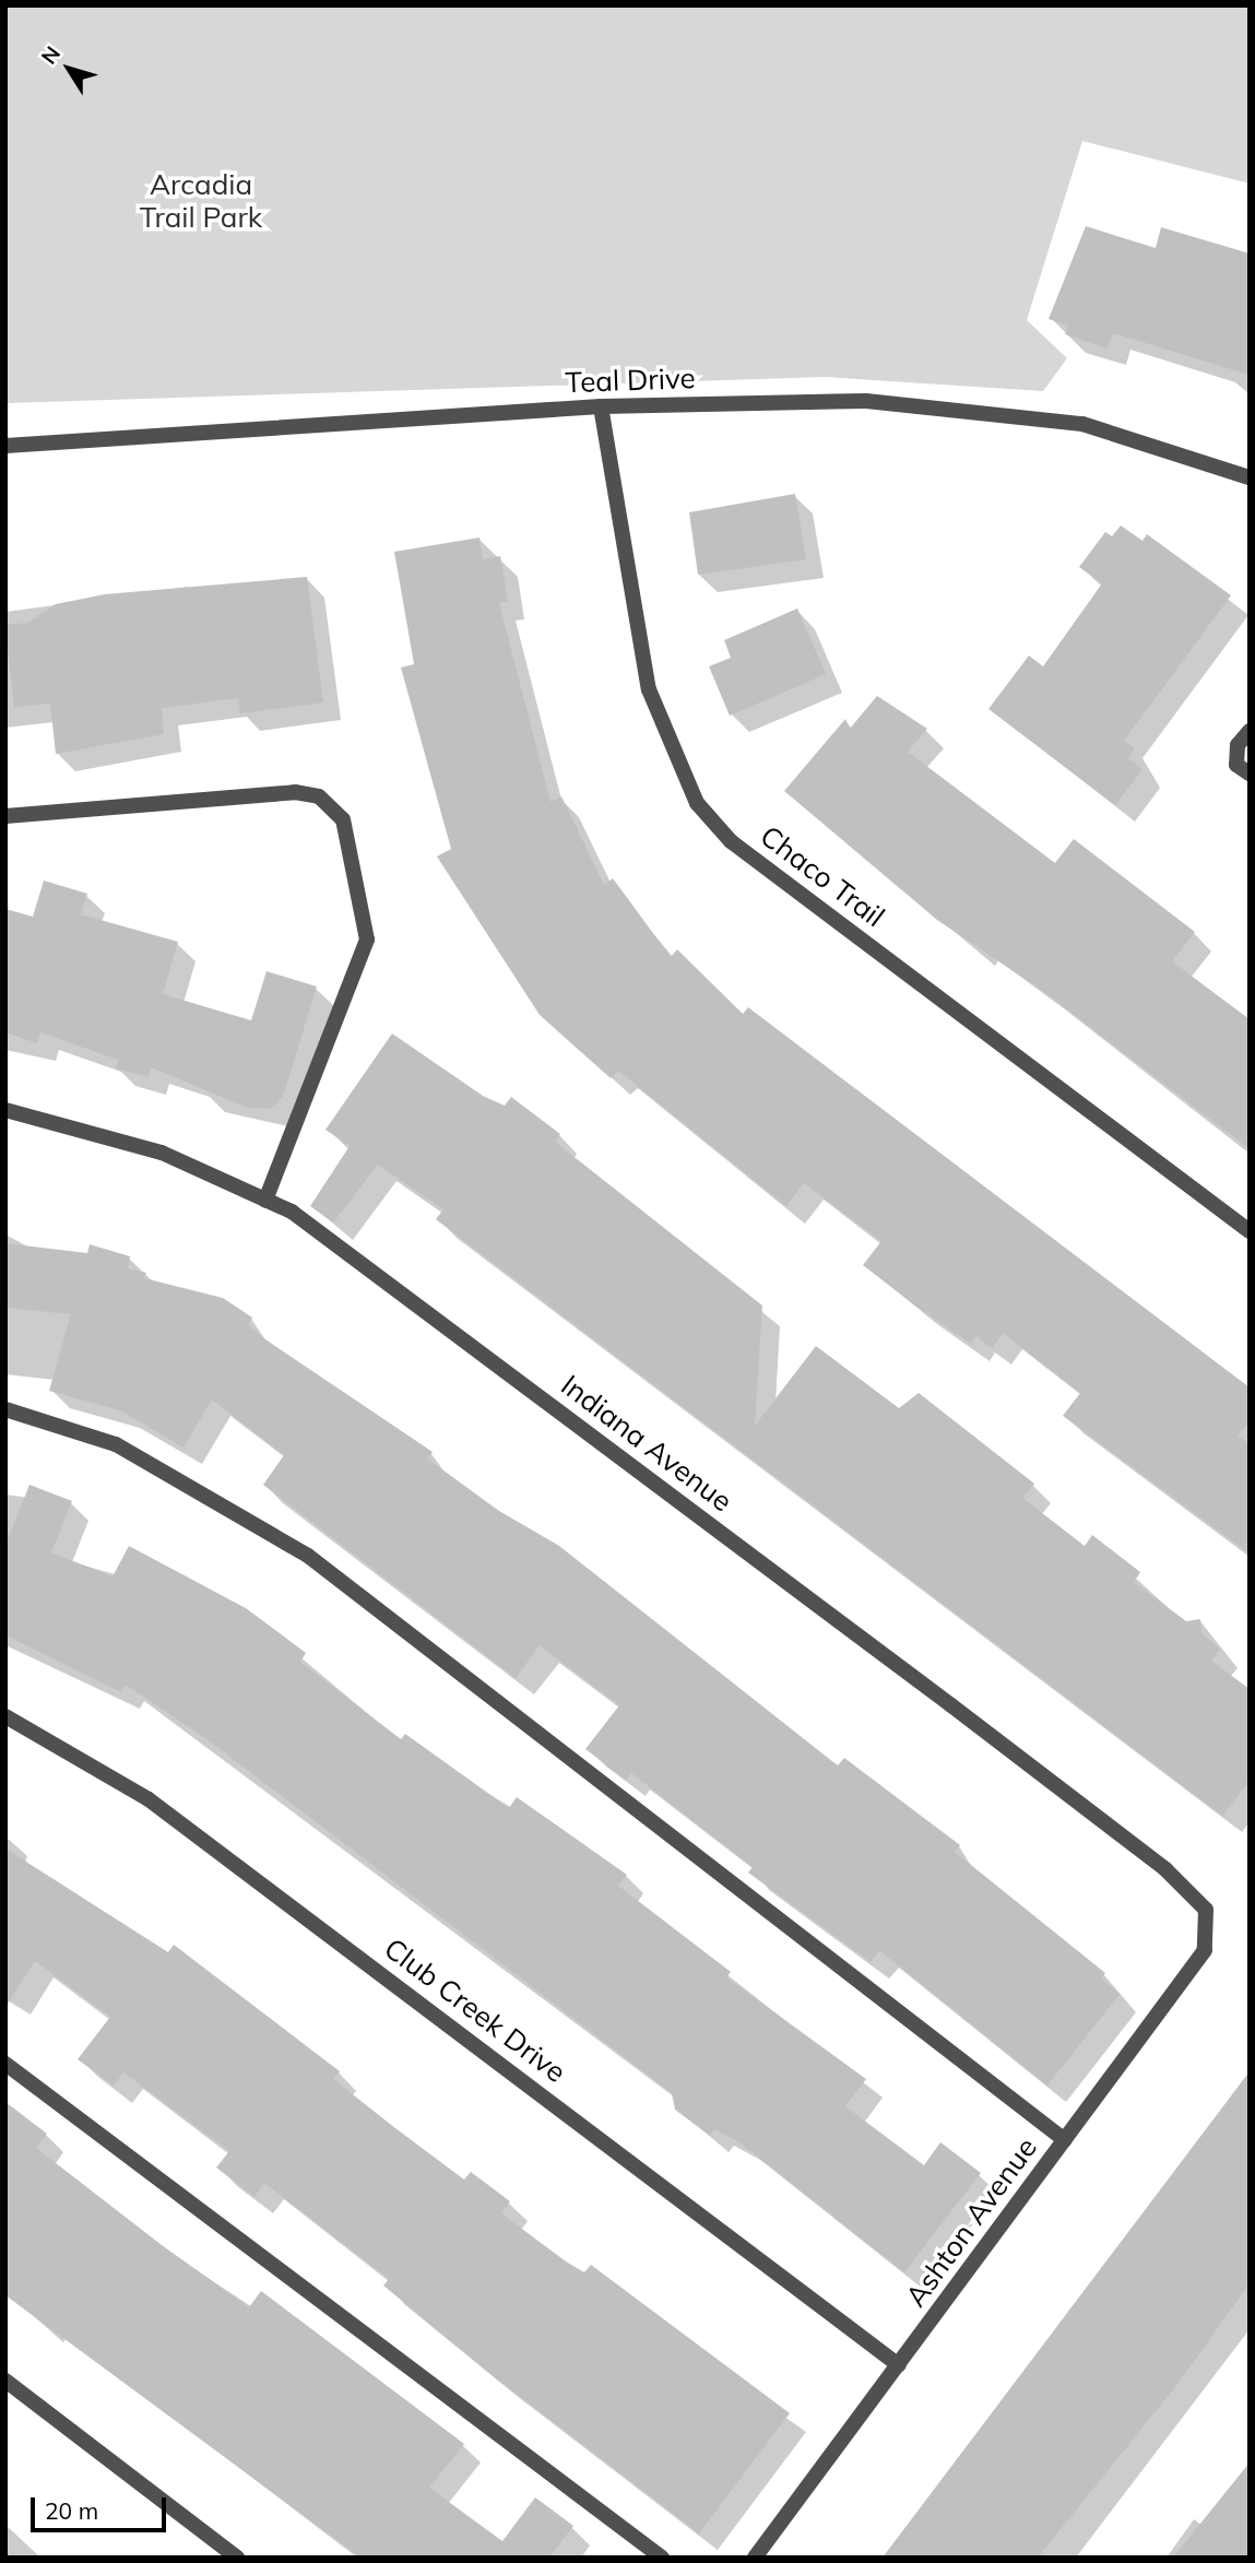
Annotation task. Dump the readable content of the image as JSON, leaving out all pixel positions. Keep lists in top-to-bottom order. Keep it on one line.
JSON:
{"streets":{"street":["Teal Drive","Chaco Trail","Indiana Avenue","Club Creek Drive","Ashton Avenue"]},"crossings":[["Teal Drive","Chaco Trail"],["Indiana Avenue","Ashton Avenue"],["Club Creek Drive","Ashton Avenue"]],"parks":["Arcadia Trail Park"],"scale_bar":"20 m","north":"top left"}
